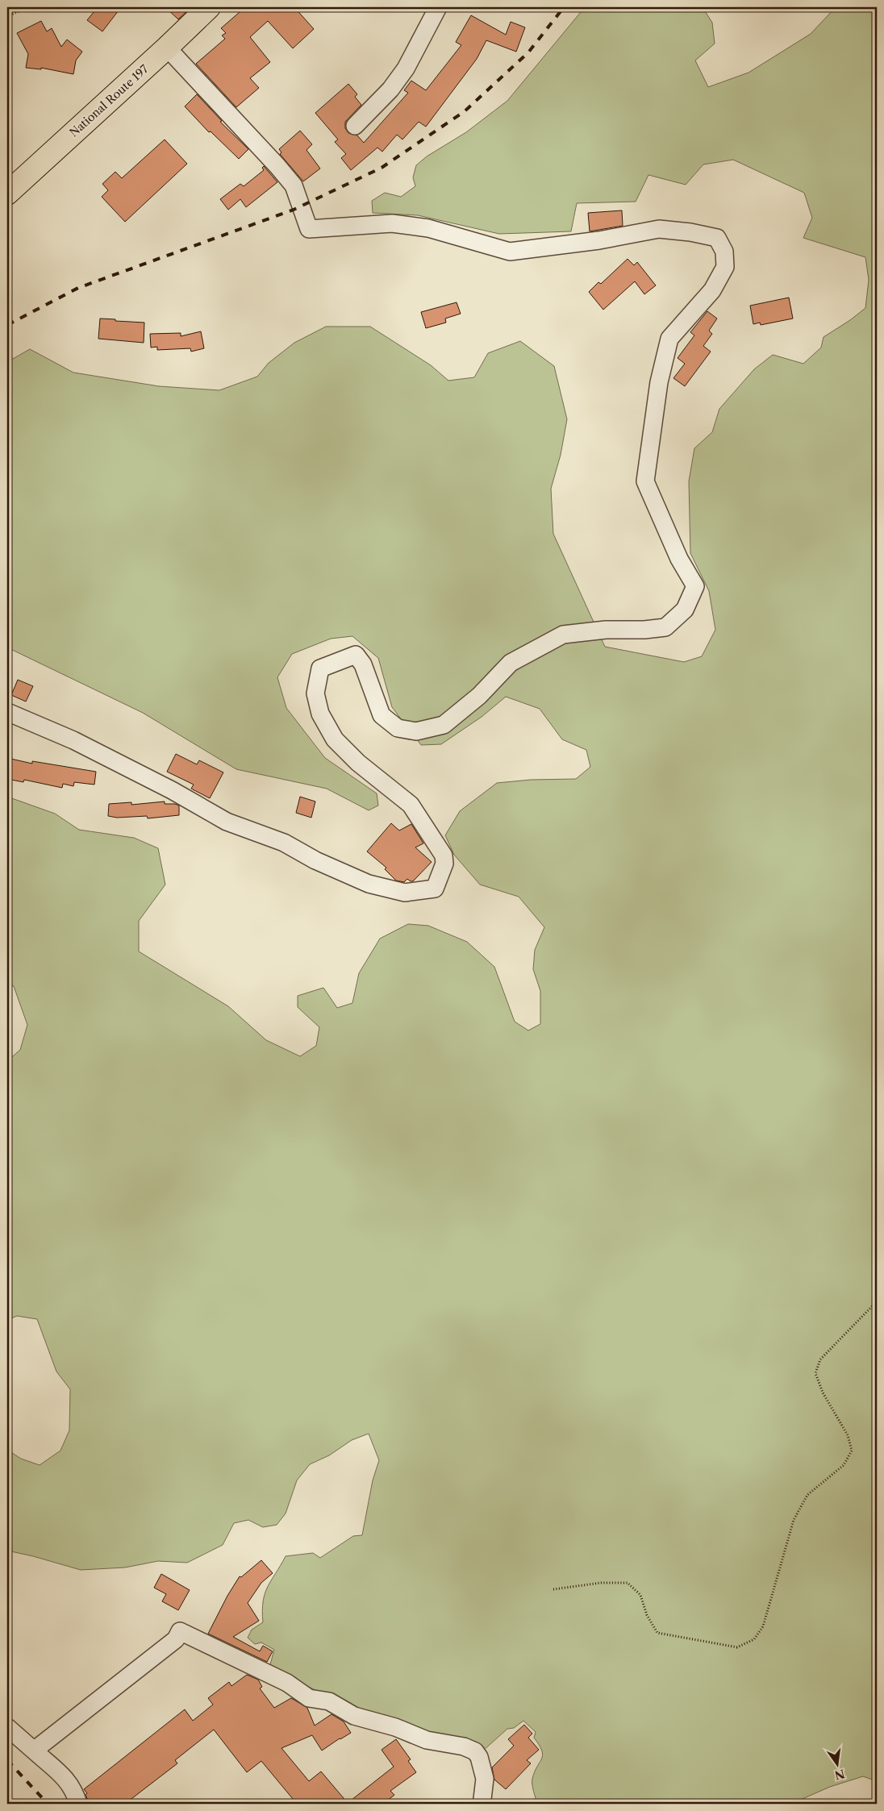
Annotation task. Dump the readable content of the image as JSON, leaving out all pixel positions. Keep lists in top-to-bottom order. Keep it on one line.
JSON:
{"streets":{"highway":["National Route 197"]},"north":"bottom"}
